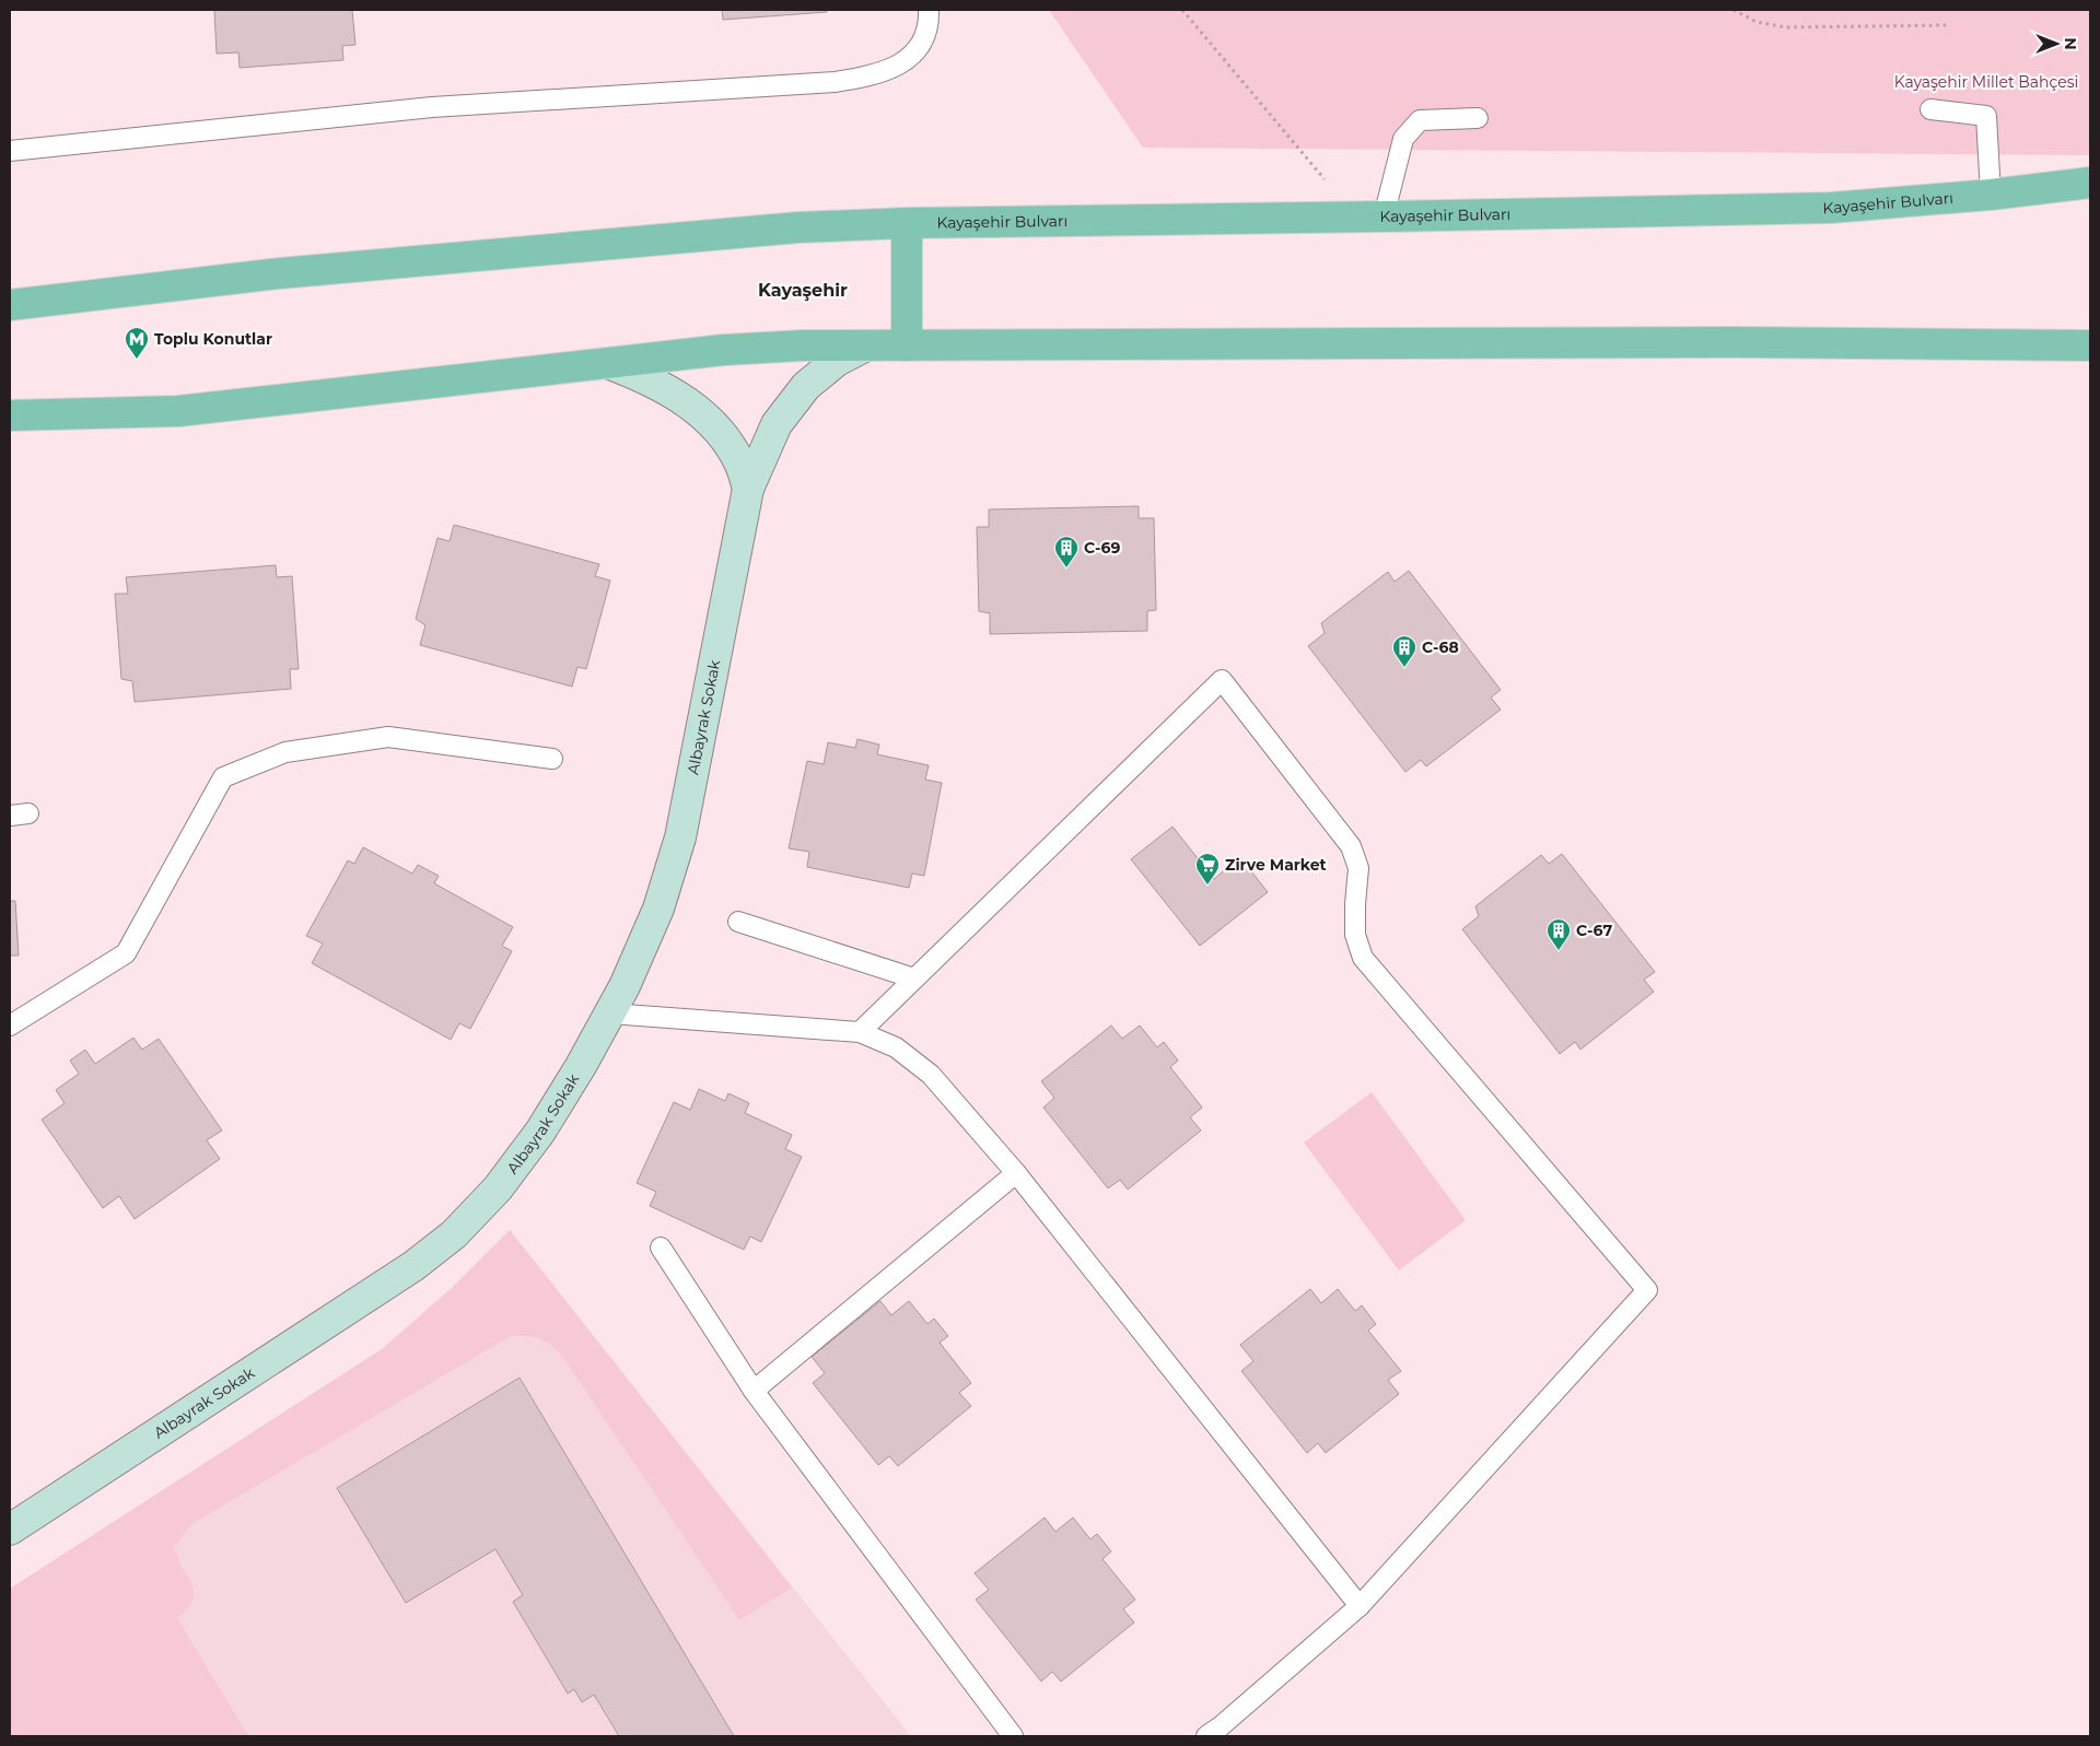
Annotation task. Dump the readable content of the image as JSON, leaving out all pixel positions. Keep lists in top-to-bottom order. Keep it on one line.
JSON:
{"streets":{"main road":["Kayaşehir Bulvarı"],"street":["Albayrak Sokak"]},"districts":["Kayaşehir"],"parks":["Kayaşehir Millet Bahçesi"],"places":{"metro station":["Toplu Konutlar"],"building":["C-69","C-68","C-67"],"supermarket":["Zirve Market"]},"north":"right"}
